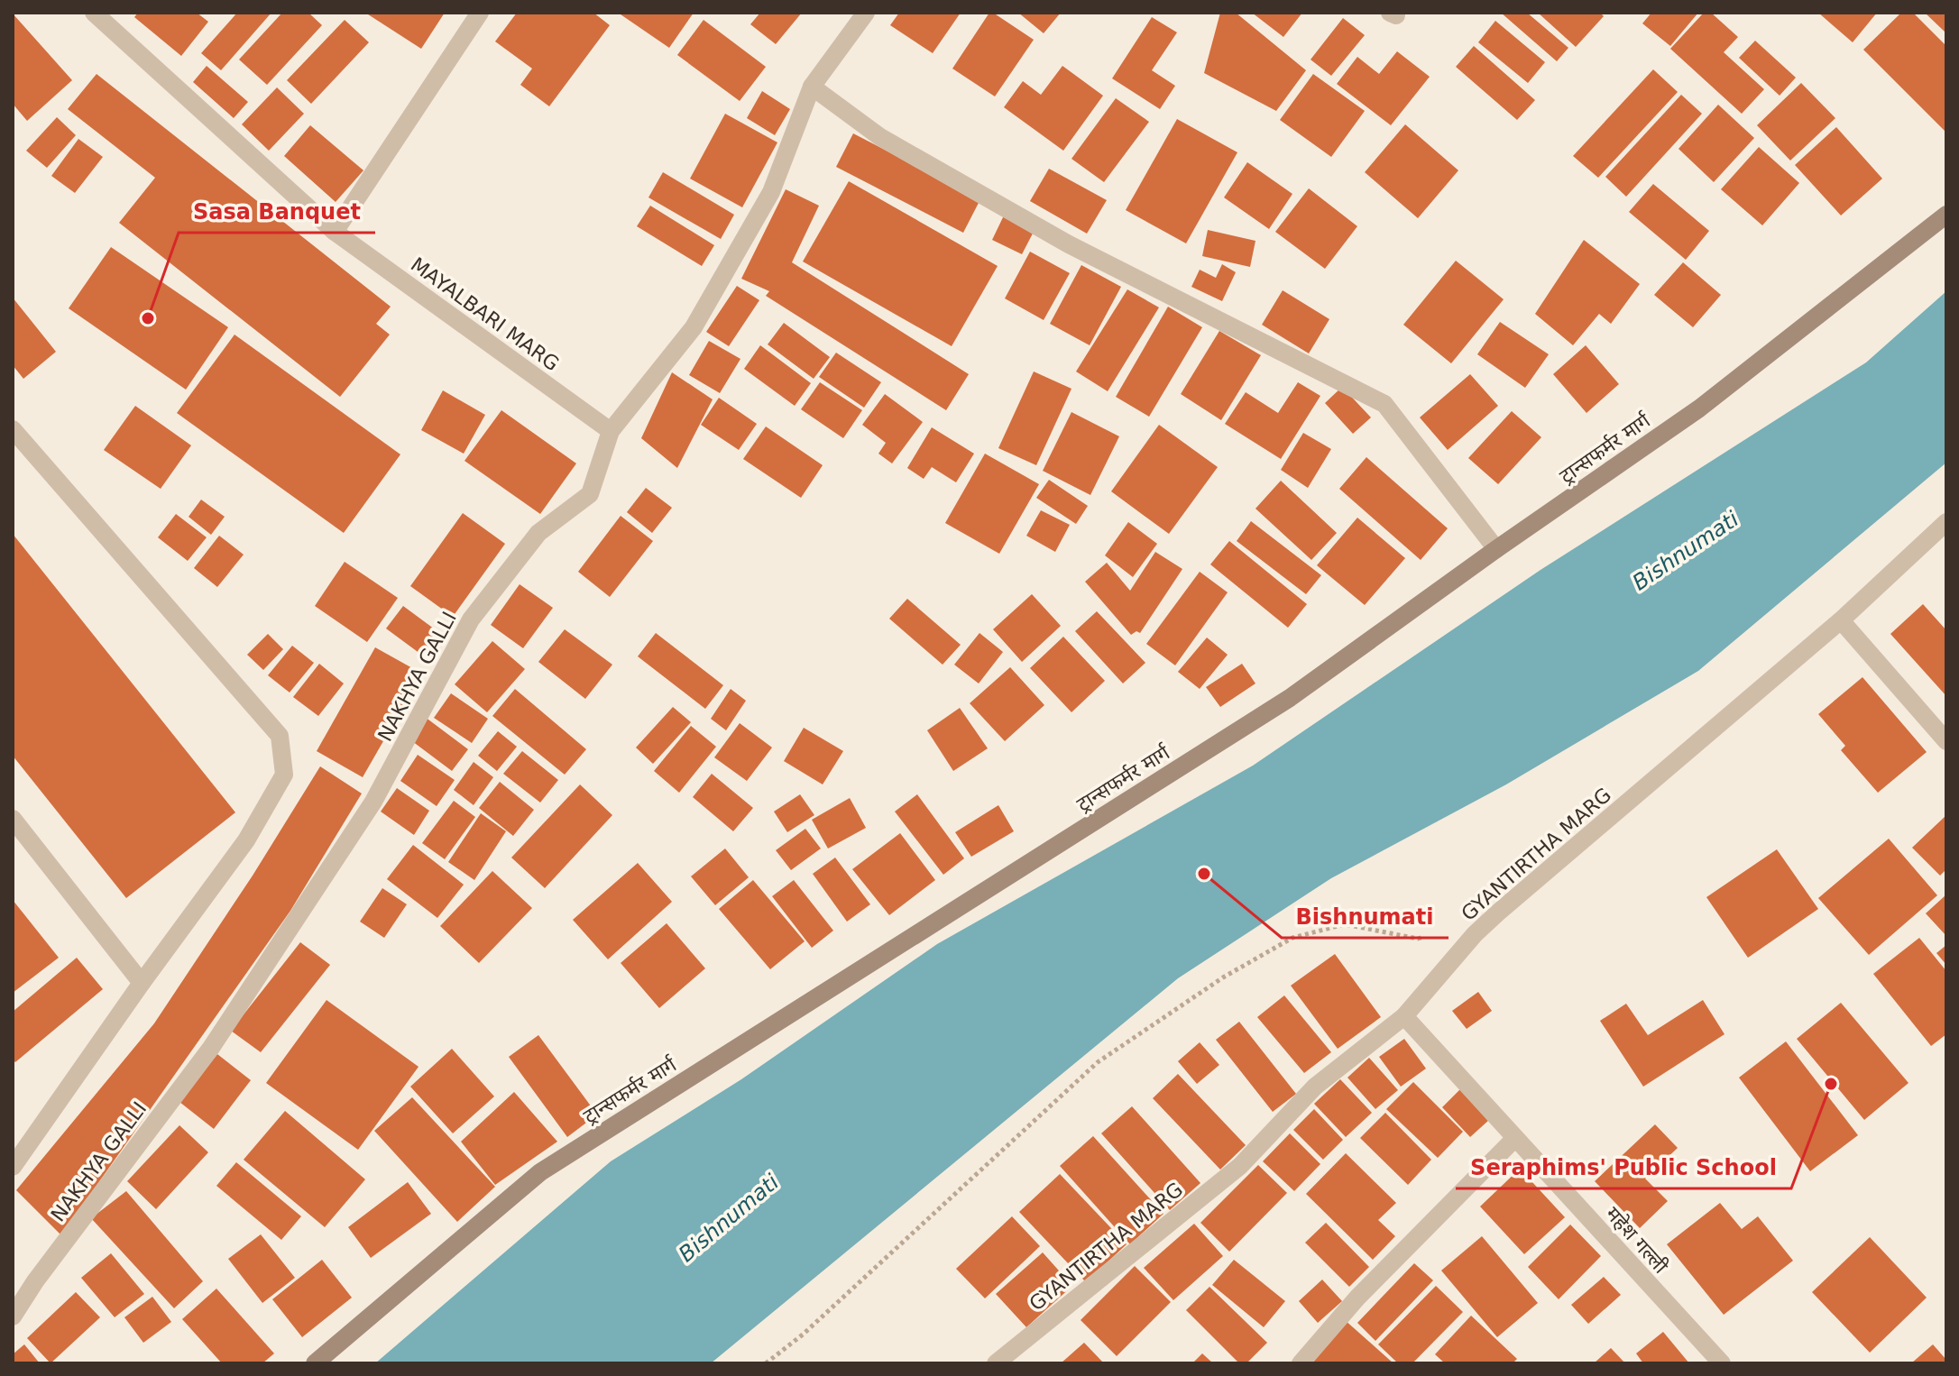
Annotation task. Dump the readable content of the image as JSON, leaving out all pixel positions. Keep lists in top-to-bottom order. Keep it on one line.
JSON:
{"streets":{"main road":["ट्रान्सफर्मर मार्ग"],"street":["MAYALBARI MARG","NAKHYA GALLI","GYANTIRTHA MARG","महेश गल्ली"]},"crossings":[["MAYALBARI MARG","NAKHYA GALLI"],["GYANTIRTHA MARG","महेश गल्ली"]],"water":["Bishnumati"],"places":["Sasa Banquet","Bishnumati","Seraphims' Public School"]}
